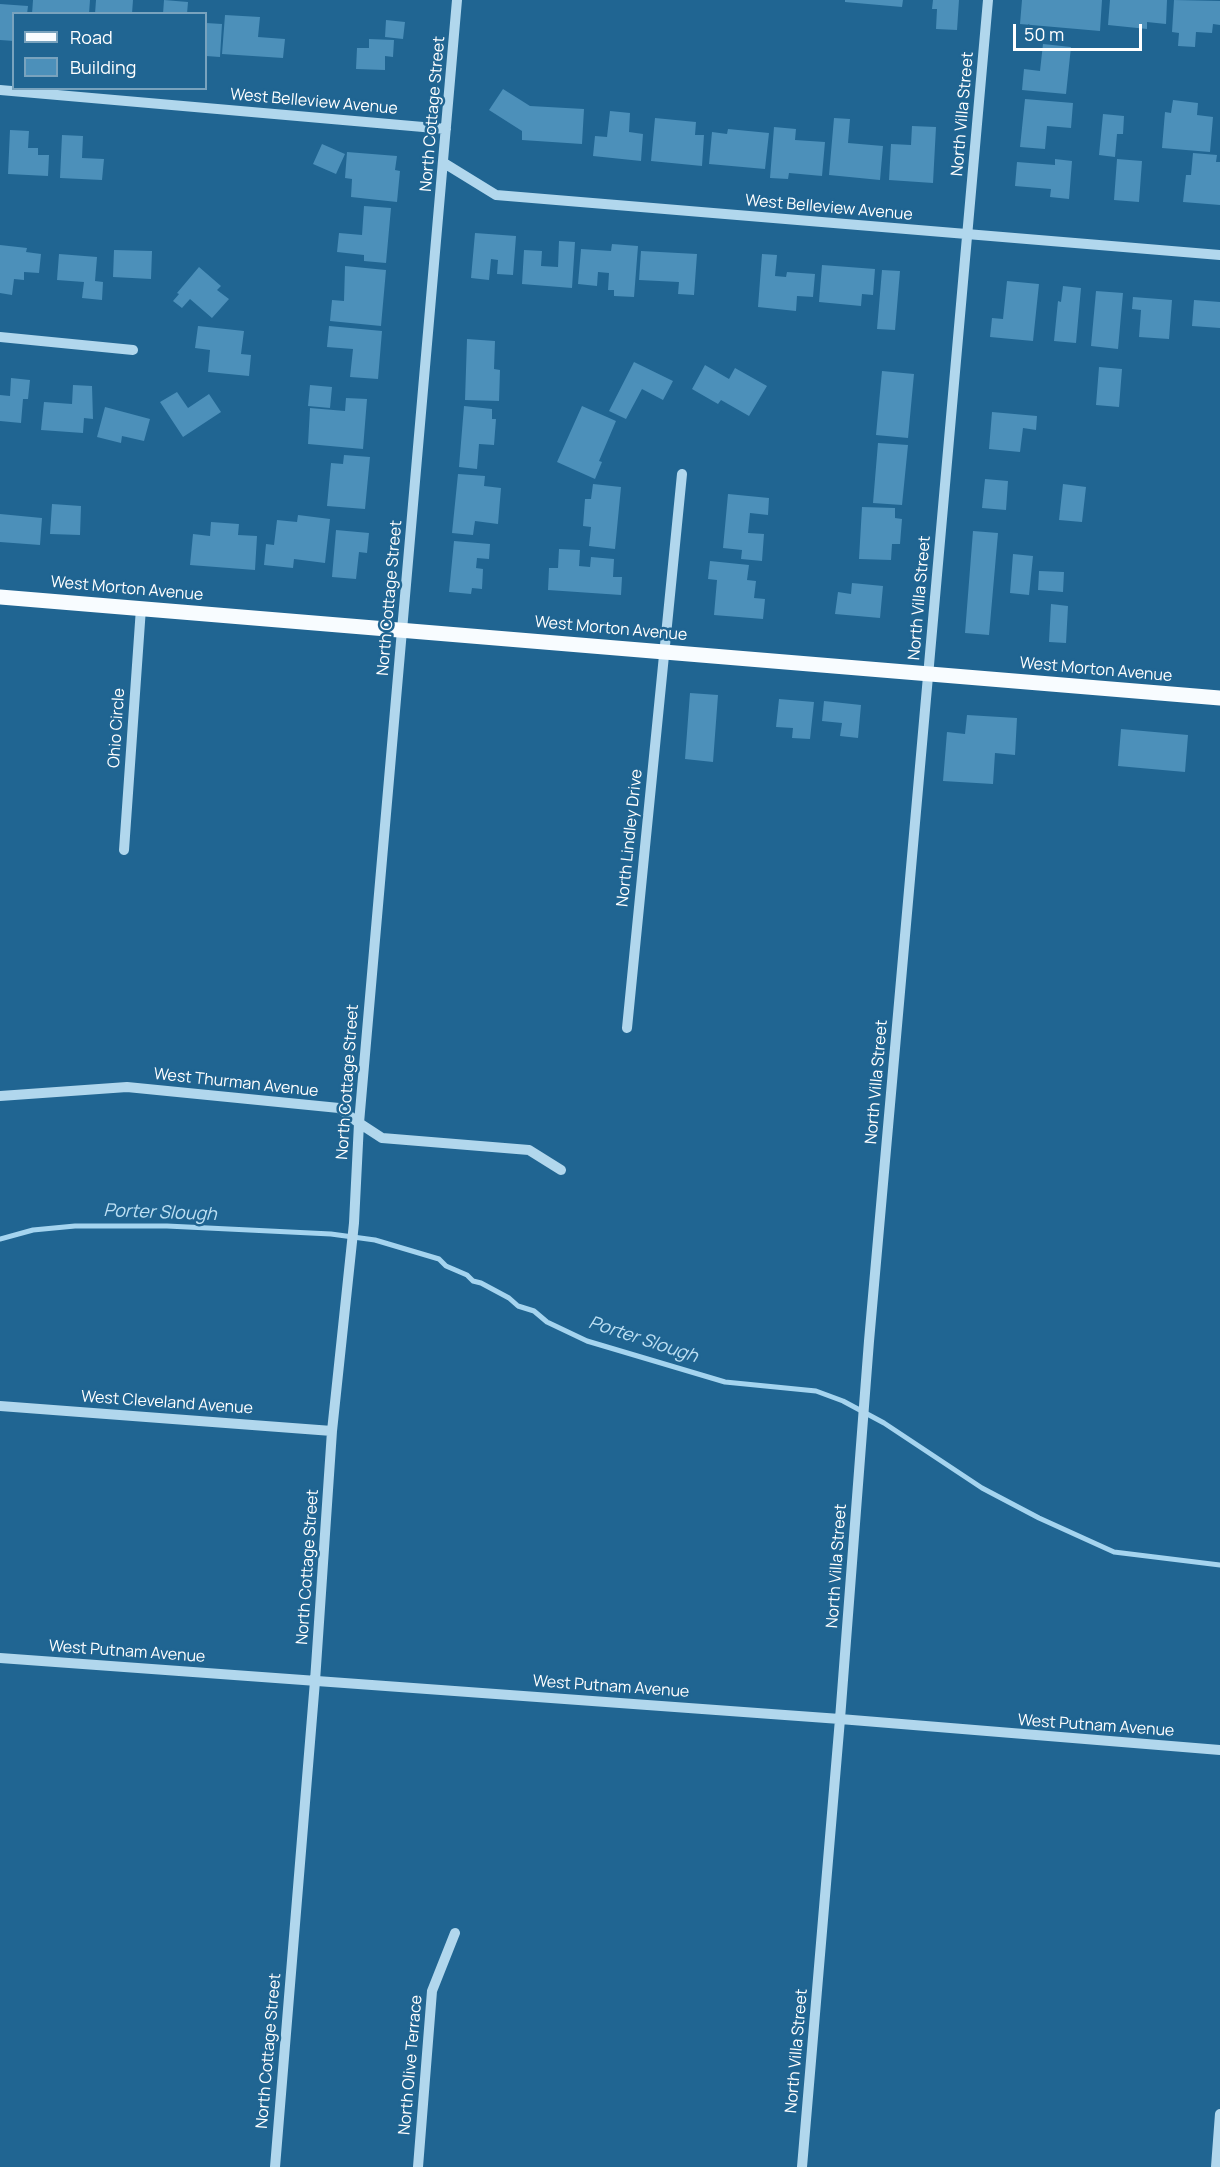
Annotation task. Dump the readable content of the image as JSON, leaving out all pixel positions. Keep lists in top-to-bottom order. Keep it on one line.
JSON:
{"streets":{"main road":["West Morton Avenue"],"street":["West Belleview Avenue","North Cottage Street","North Villa Street","Ohio Circle","North Lindley Drive","West Thurman Avenue","West Cleveland Avenue","West Putnam Avenue","North Olive Terrace"]},"crossings":[["West Belleview Avenue","North Cottage Street"],["West Belleview Avenue","North Villa Street"],["North Cottage Street","West Morton Avenue"],["North Cottage Street","West Thurman Avenue"],["North Cottage Street","West Cleveland Avenue"],["North Cottage Street","West Putnam Avenue"],["North Villa Street","West Morton Avenue"],["North Villa Street","West Putnam Avenue"],["West Morton Avenue","Ohio Circle"],["West Morton Avenue","North Lindley Drive"]],"water":["Porter Slough"],"legend":["Road","Building"],"scale_bar":"50 m"}
